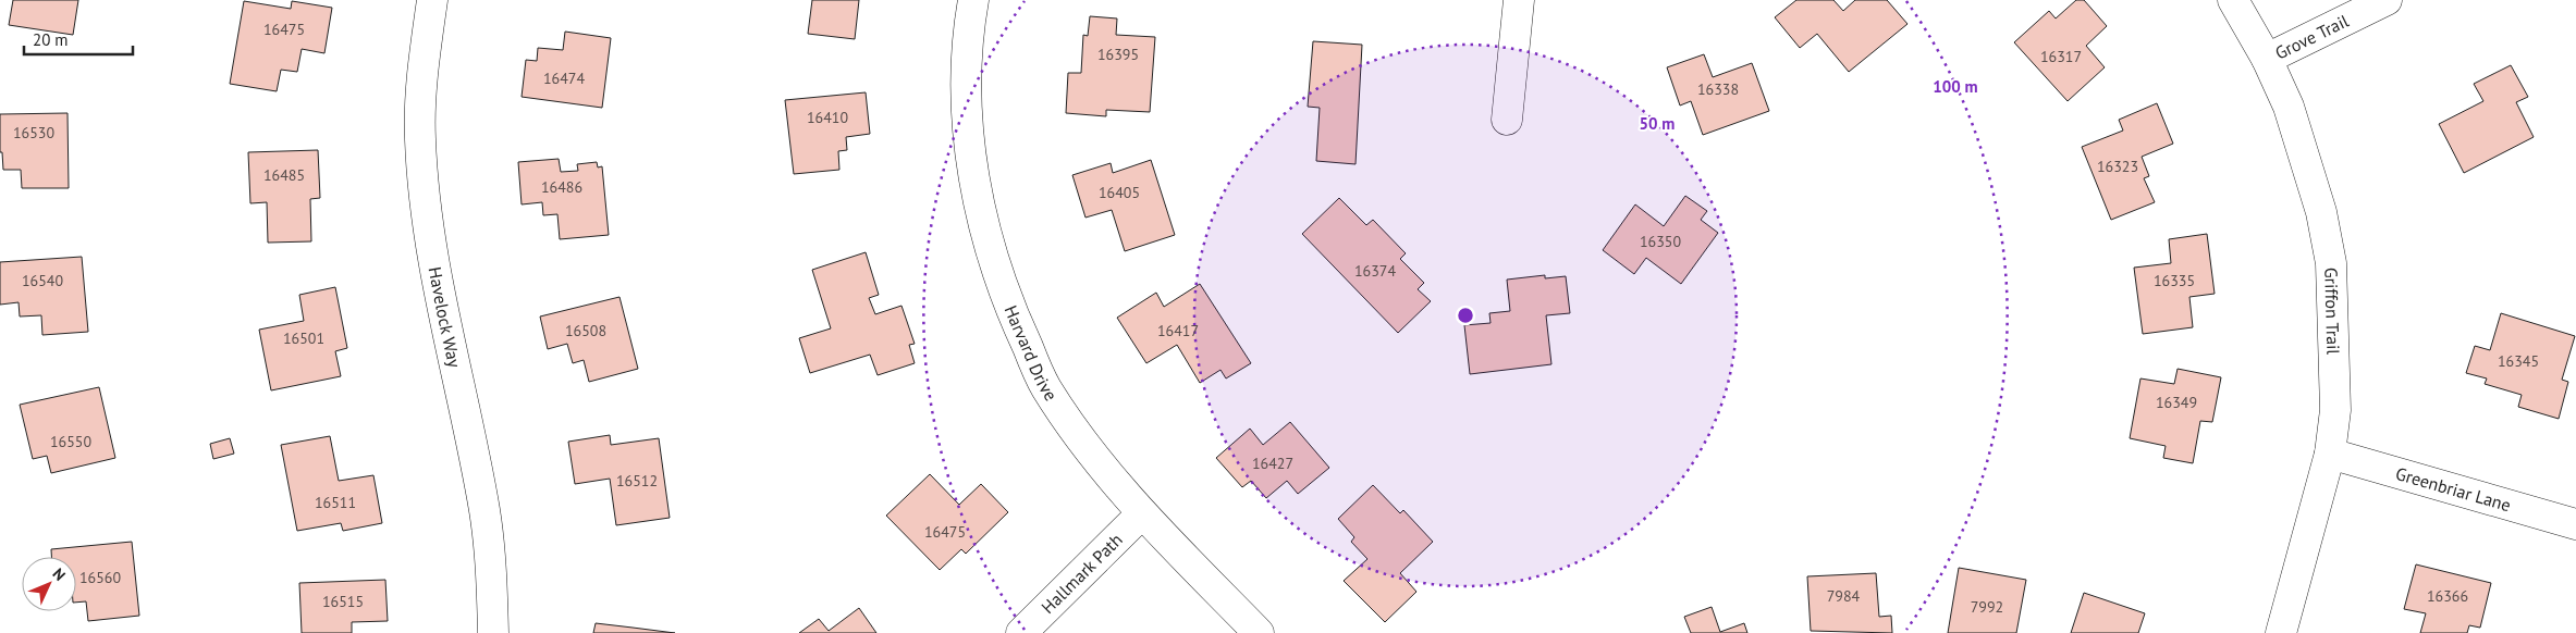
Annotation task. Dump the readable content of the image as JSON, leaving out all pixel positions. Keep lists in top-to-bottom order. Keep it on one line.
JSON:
{"streets":{"street":["Grove Trail","Griffon Trail","Havelock Way","Harvard Drive","Greenbriar Lane","Hallmark Path"]},"crossings":[["Grove Trail","Griffon Trail"],["Griffon Trail","Greenbriar Lane"],["Harvard Drive","Hallmark Path"]],"house_numbers":["16475","16395","16317","16474","16338","16410","16530","16323","16485","16486","16405","16350","16374","16540","16335","16508","16417","16501","16345","16349","16550","16427","16512","16511","16475","16560","7984","16366","16515","7992"],"scale_bar":"20 m","north":"top right","rings":["100 m","50 m"]}
